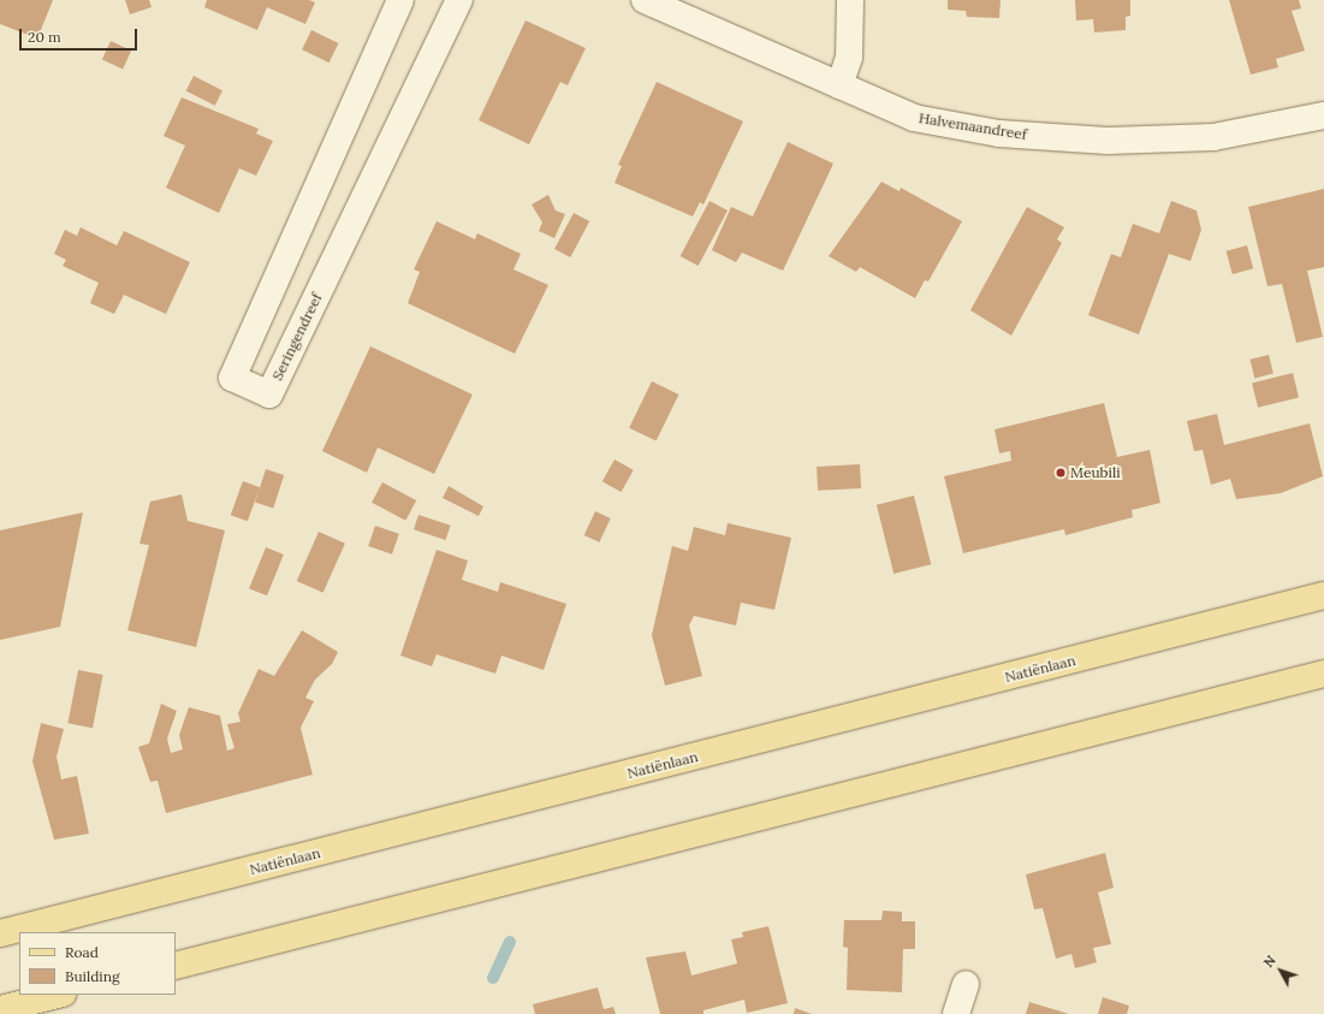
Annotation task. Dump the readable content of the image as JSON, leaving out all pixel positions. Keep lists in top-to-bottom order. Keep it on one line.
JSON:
{"streets":{"main road":["Natiënlaan"],"street":["Halvemaandreef","Seringendreef"]},"places":["Meubili"],"legend":["Road","Building"],"scale_bar":"20 m","north":"top left"}
